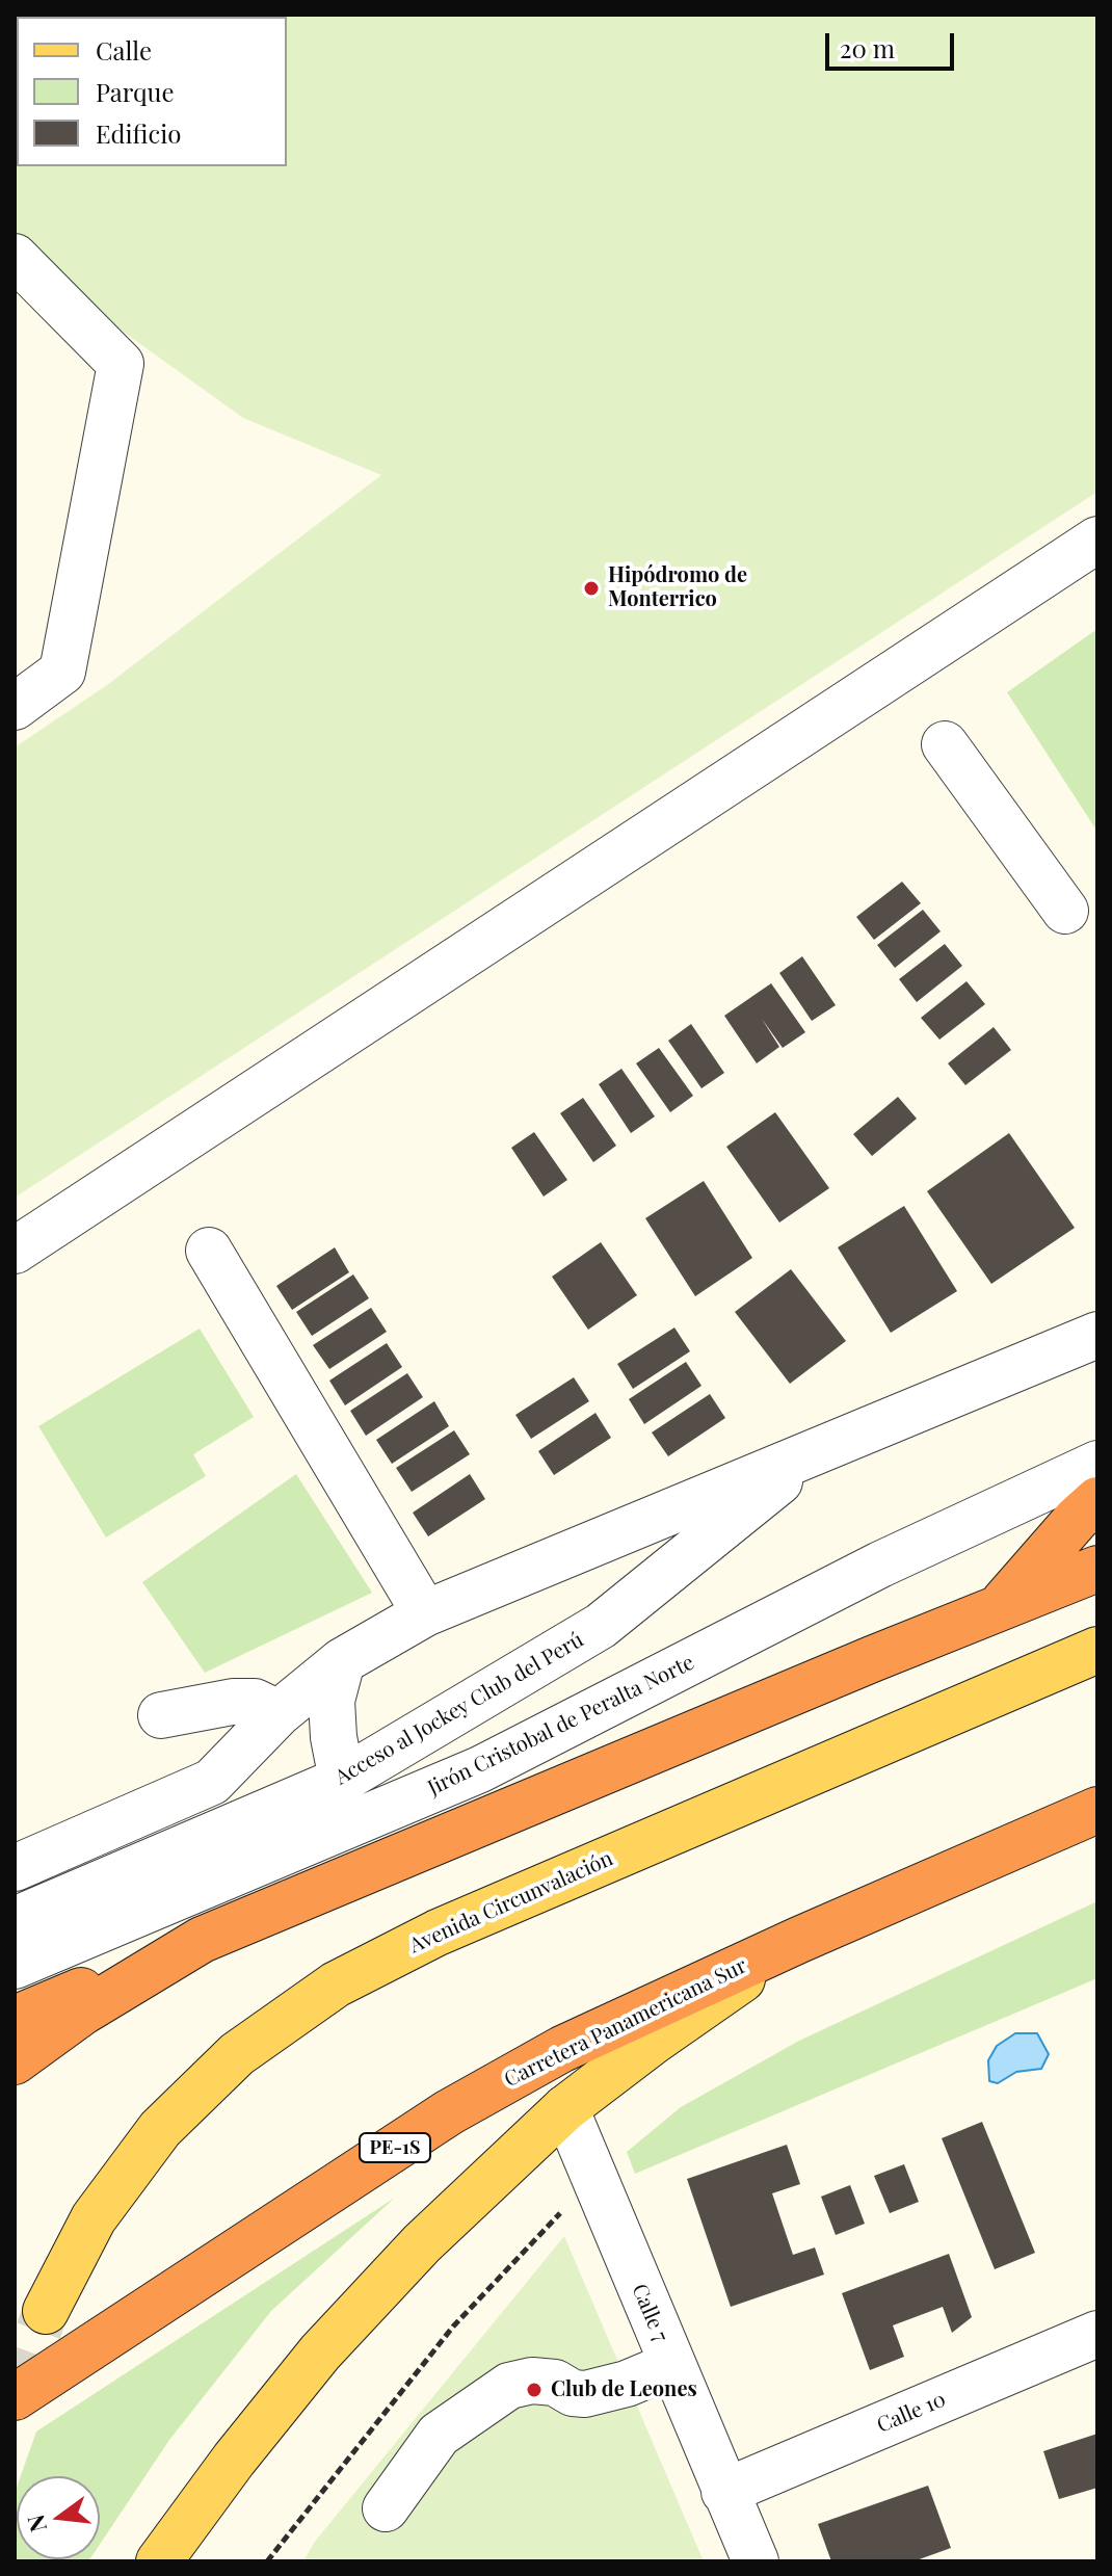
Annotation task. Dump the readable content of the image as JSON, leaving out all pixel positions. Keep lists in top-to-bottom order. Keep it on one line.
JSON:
{"streets":{"highway":["Carretera Panamericana Sur","PE-1S"],"main road":["Avenida Circunvalación"],"street":["Acceso al Jockey Club del Perú","Jirón Cristobal de Peralta Norte","Calle 7","Calle 10"]},"crossings":[["Calle 7","Calle 10"]],"places":["Hipódromo de Monterrico","Club de Leones"],"legend":["Calle","Parque","Edificio"],"scale_bar":"20 m","north":"left"}
